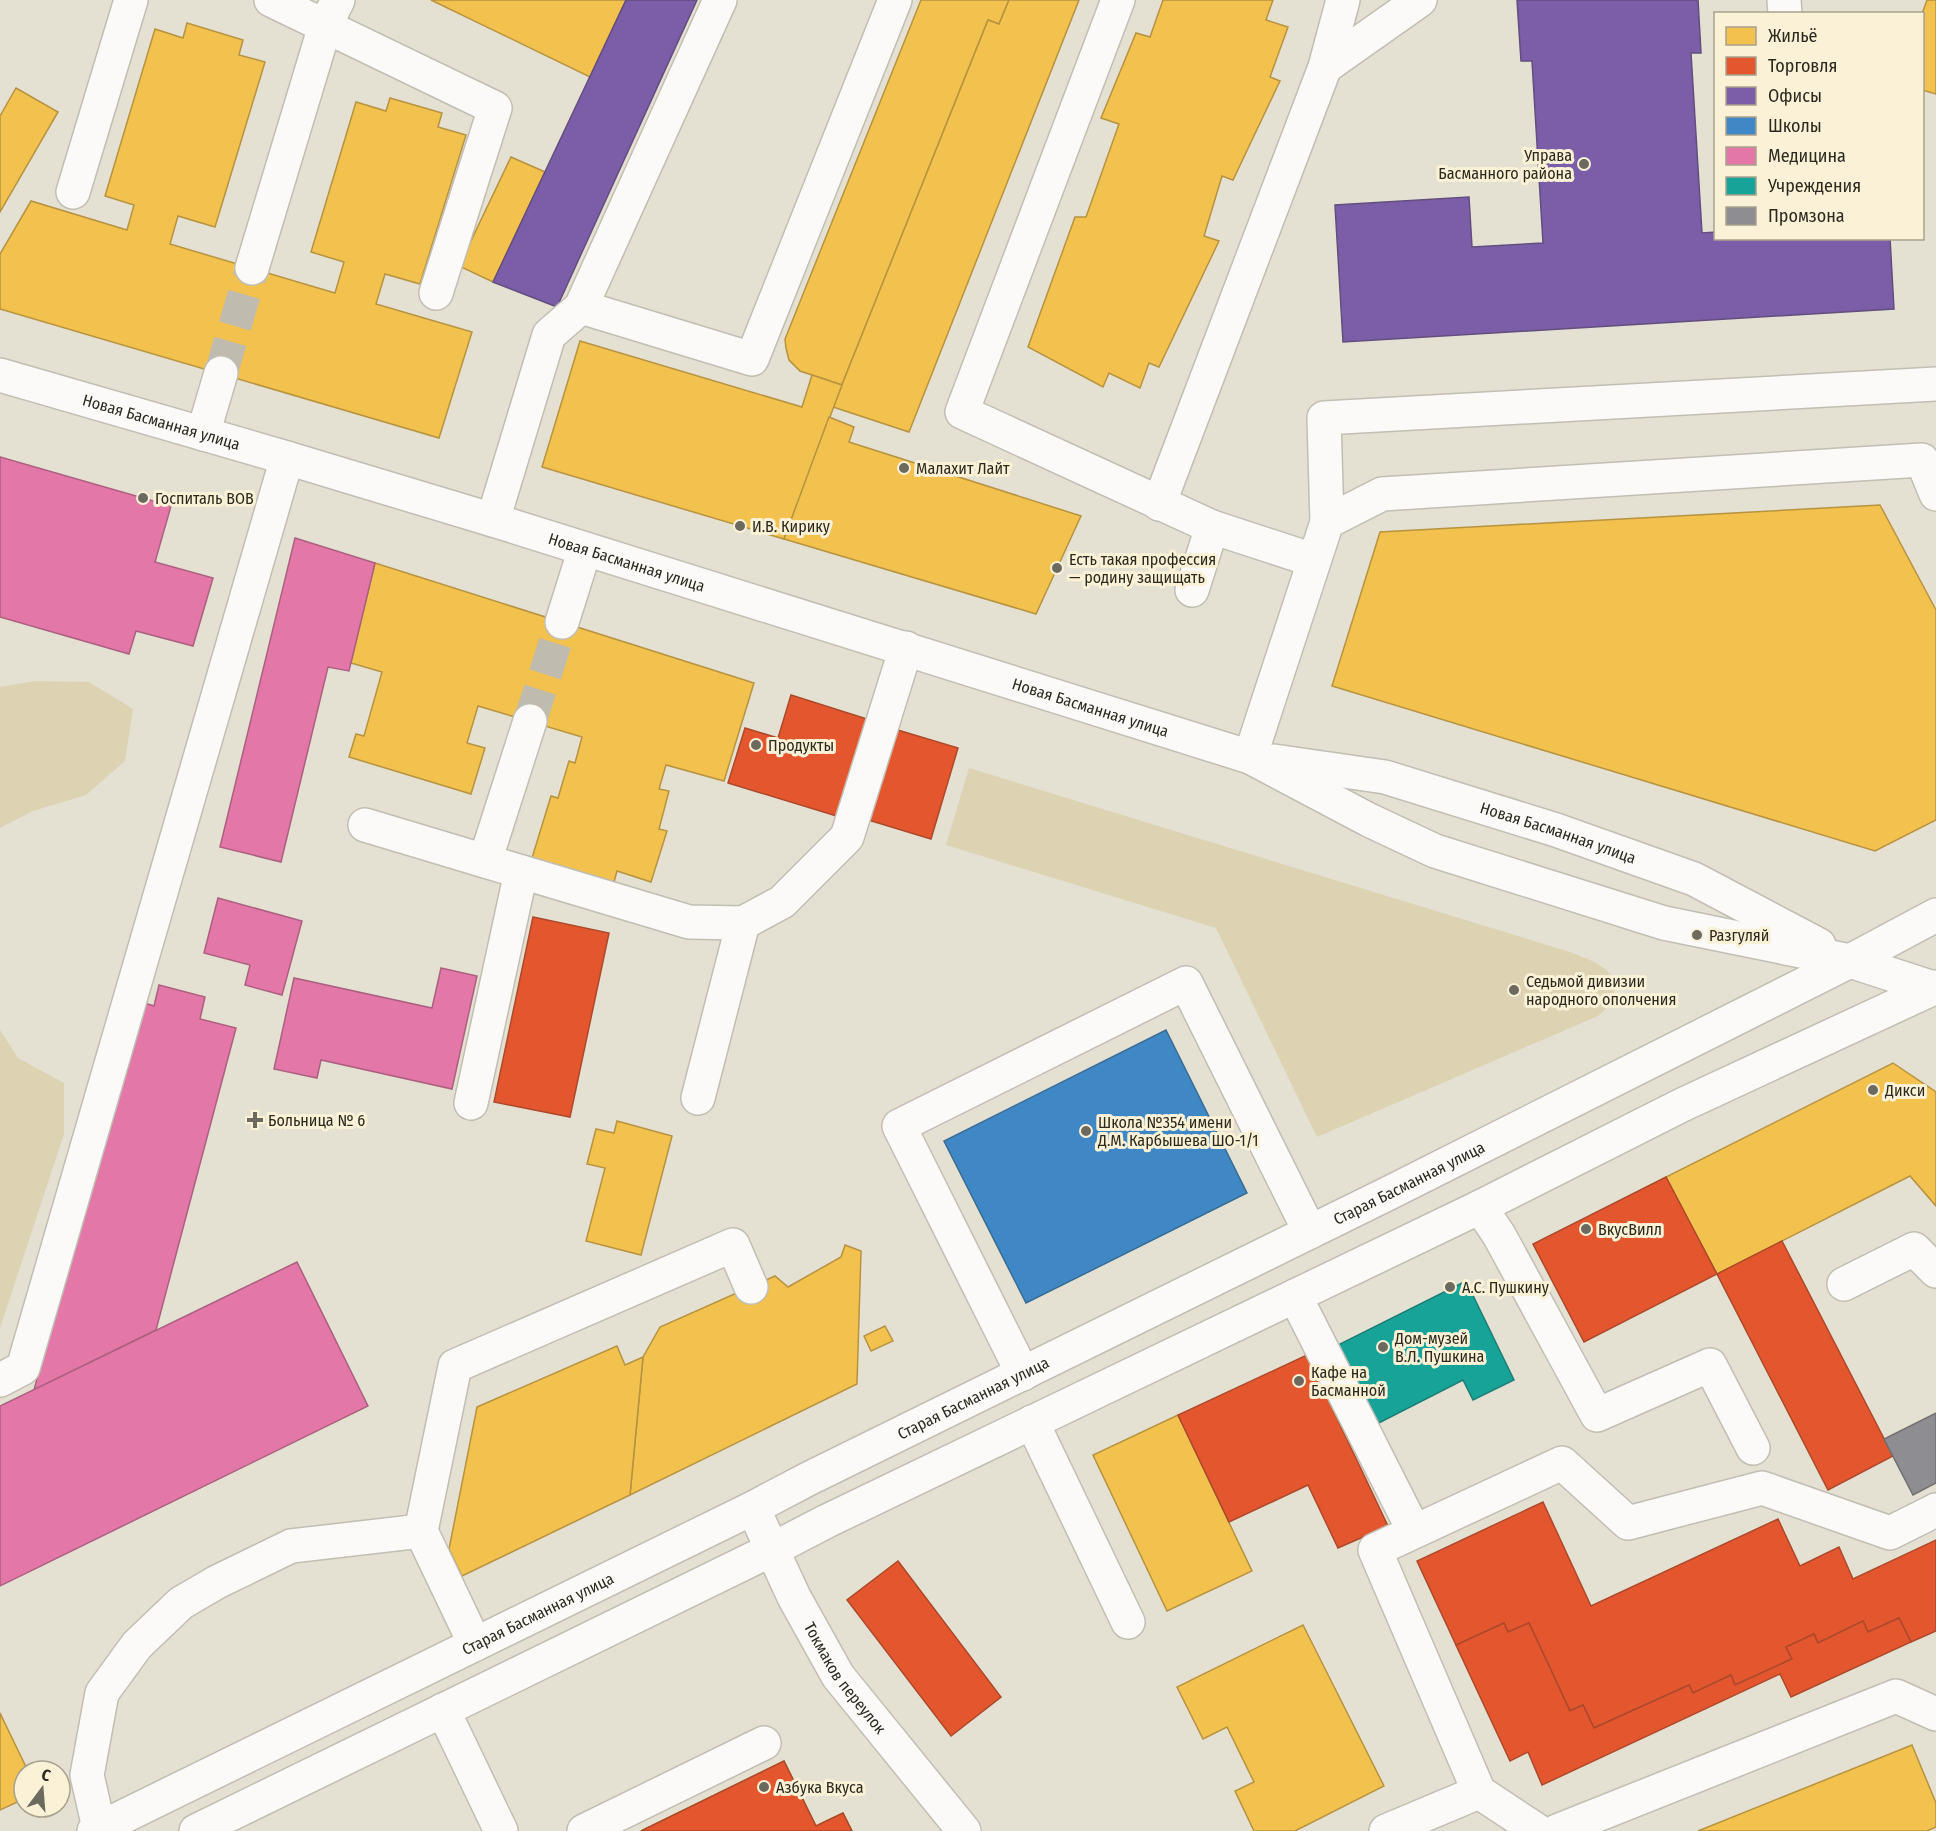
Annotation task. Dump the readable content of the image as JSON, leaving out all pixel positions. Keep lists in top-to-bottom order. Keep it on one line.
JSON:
{"streets":{"main road":["Новая Басманная улица","Старая Басманная улица","Токмаков переулок"]},"crossings":[["Новая Басманная улица","Старая Басманная улица"],["Старая Басманная улица","Токмаков переулок"]],"places":{"other":["Управа Басманного района","Малахит Лайт","Госпиталь ВОВ","И.В. Кирику","Есть такая профессия — родину защищать","Продукты","Разгуляй","Седьмой дивизии народного ополчения","Дикси","Школа №354 имени Д.М. Карбышева ШО-1/1","ВкусВилл","А.С. Пушкину","Дом-музей В.Л. Пушкина","Кафе на Басманной","Азбука Вкуса"],"health":["Больница № 6"]},"legend":["Жильё","Торговля","Офисы","Школы","Медицина","Учреждения","Промзона"],"north":"top"}
